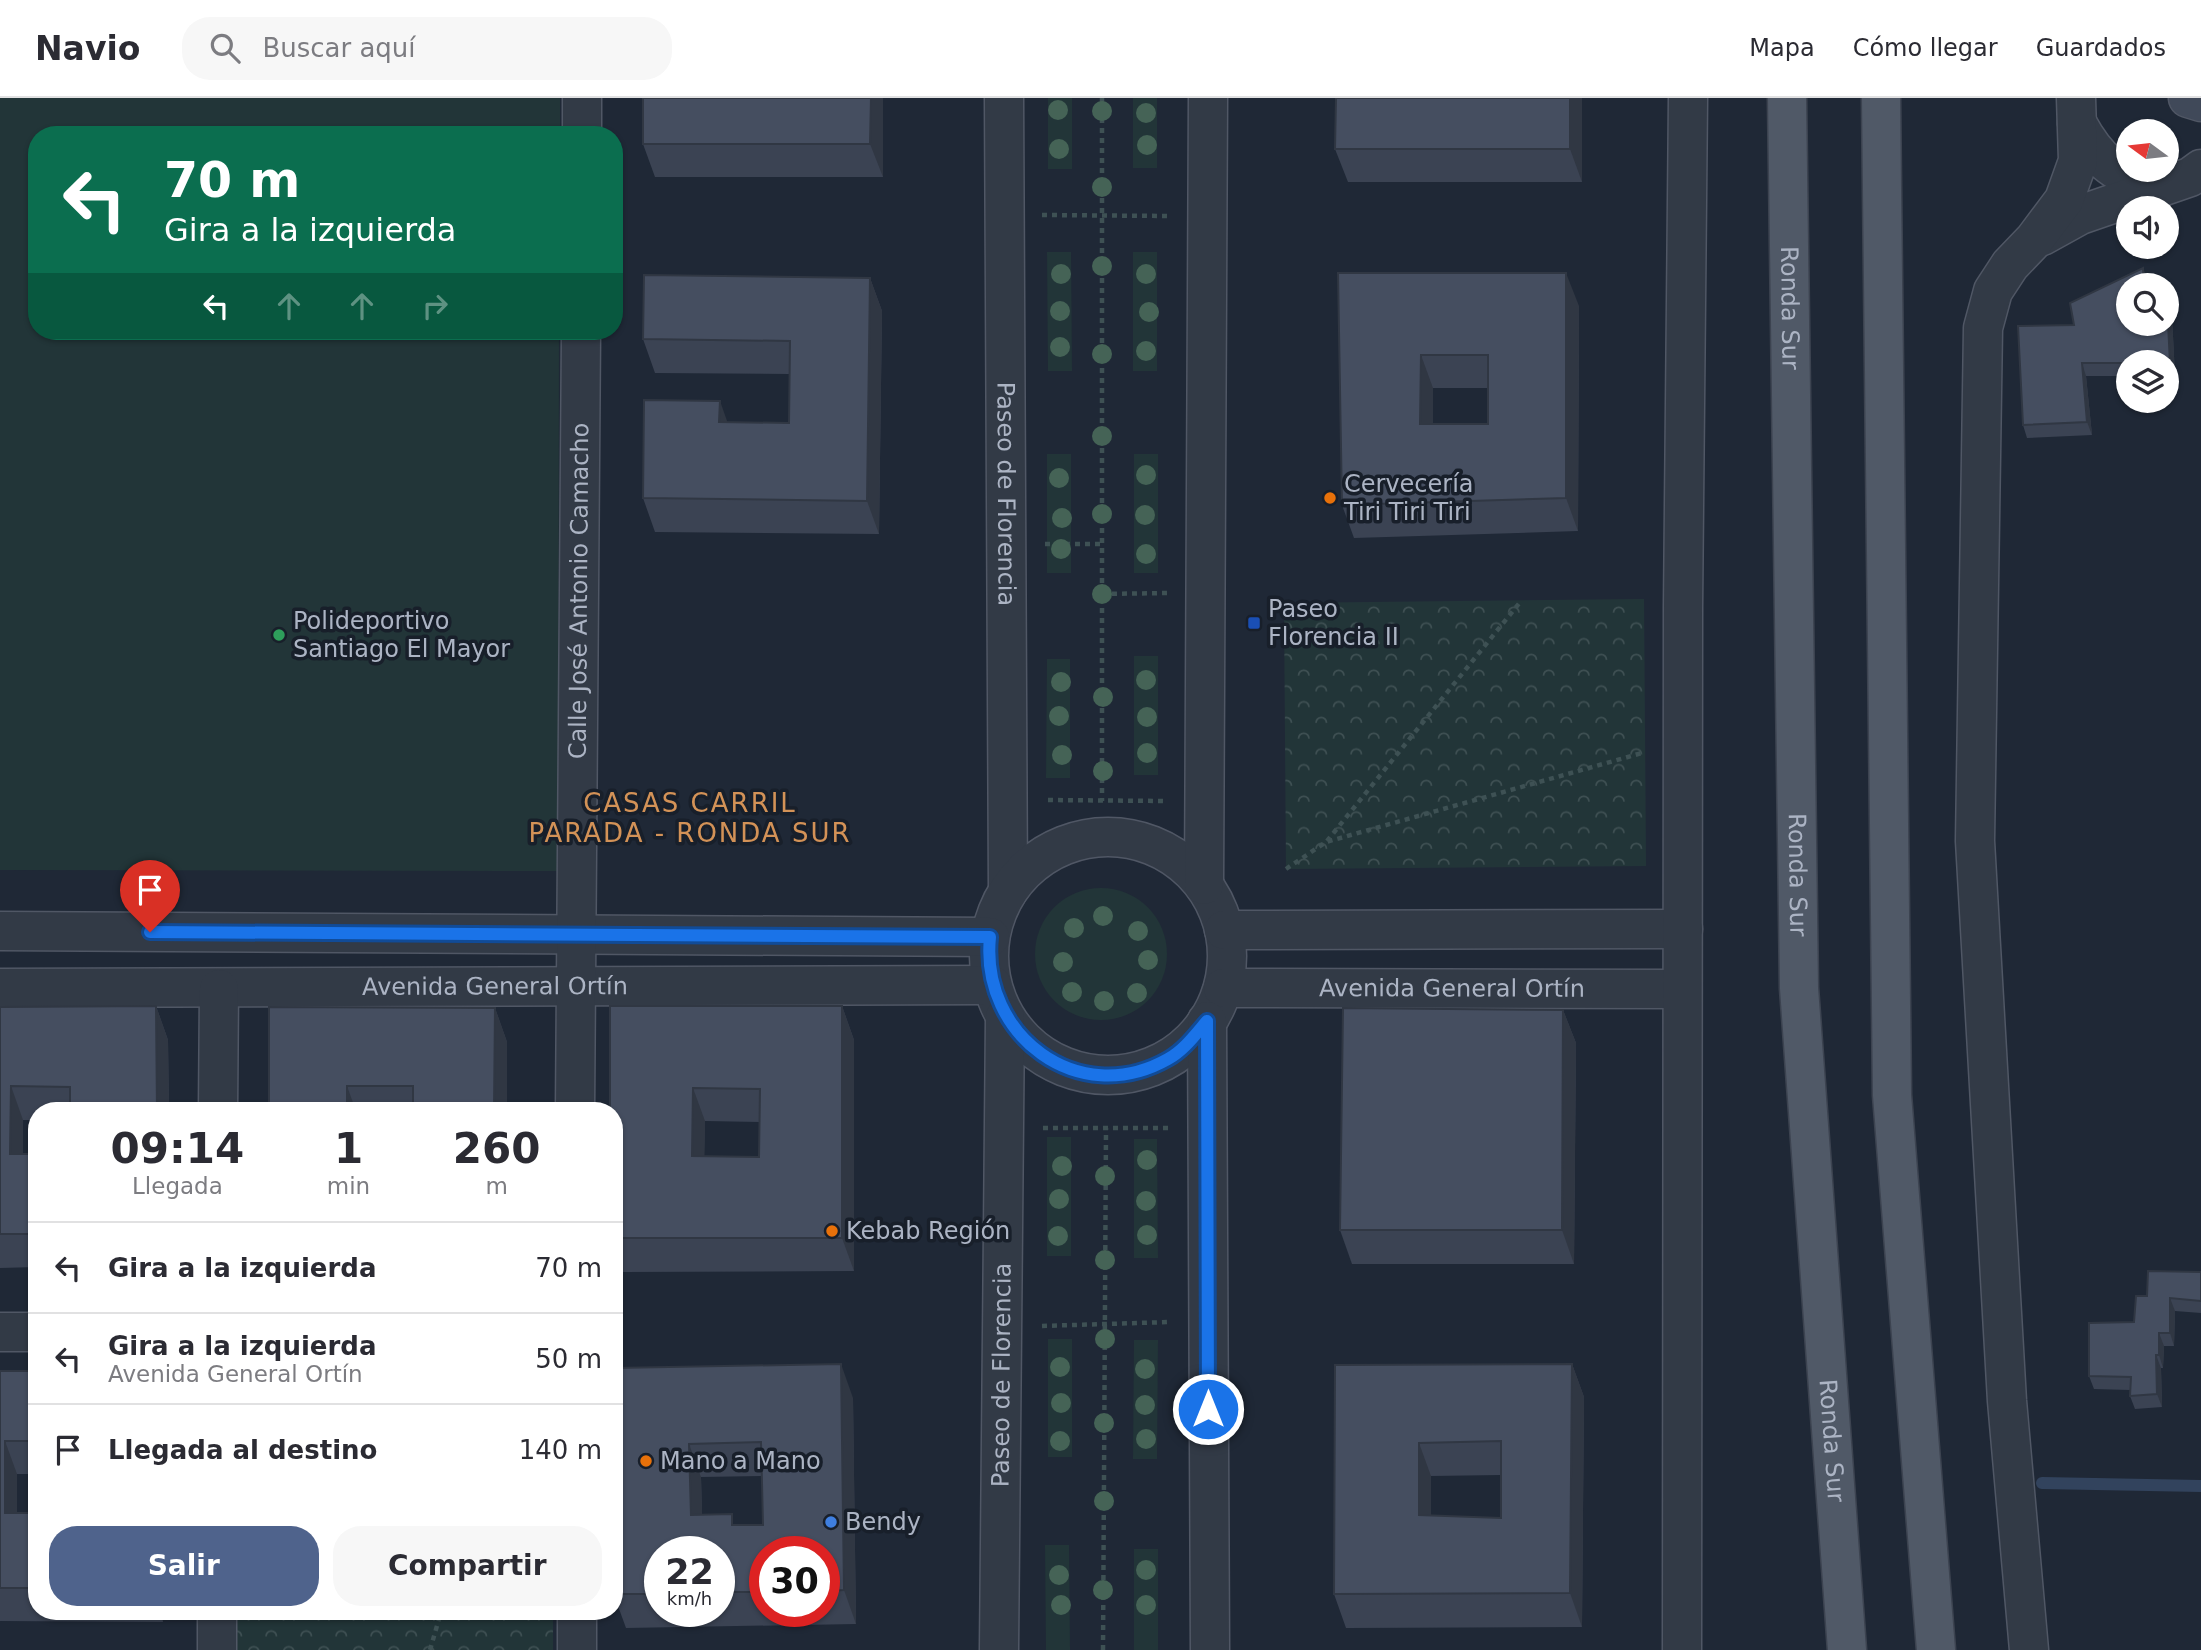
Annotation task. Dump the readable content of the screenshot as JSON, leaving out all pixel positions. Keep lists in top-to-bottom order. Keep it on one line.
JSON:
{"streets":{"main road":["Ronda Sur"],"street":["Paseo de Florencia","Calle José Antonio Camacho","Avenida General Ortín"]},"crossings":[["Paseo de Florencia","Avenida General Ortín"],["Calle José Antonio Camacho","Avenida General Ortín"]],"districts":["CASAS CARRIL PARADA - RONDA SUR"],"places":{"other":["Cervecería Tiri Tiri Tiri","Polideportivo Santiago El Mayor","Kebab Región","Mano a Mano","Bendy"],"transit":["Paseo Florencia II"]},"north":"left","page":{"header":"Navio","search":"Buscar aquí","nav":["Mapa","Cómo llegar","Guardados"],"turn":["70 m","Gira a la izquierda"],"eta":["09:14","Llegada","1","min","260","m"],"list":[{"name":"Gira a la izquierda","value":"70 m"},{"name":"Gira a la izquierda","note":"Avenida General Ortín","value":"50 m"},{"name":"Llegada al destino","value":"140 m"}],"buttons":["Salir","Compartir"],"speed":"22 km/h","limit":"30"}}
